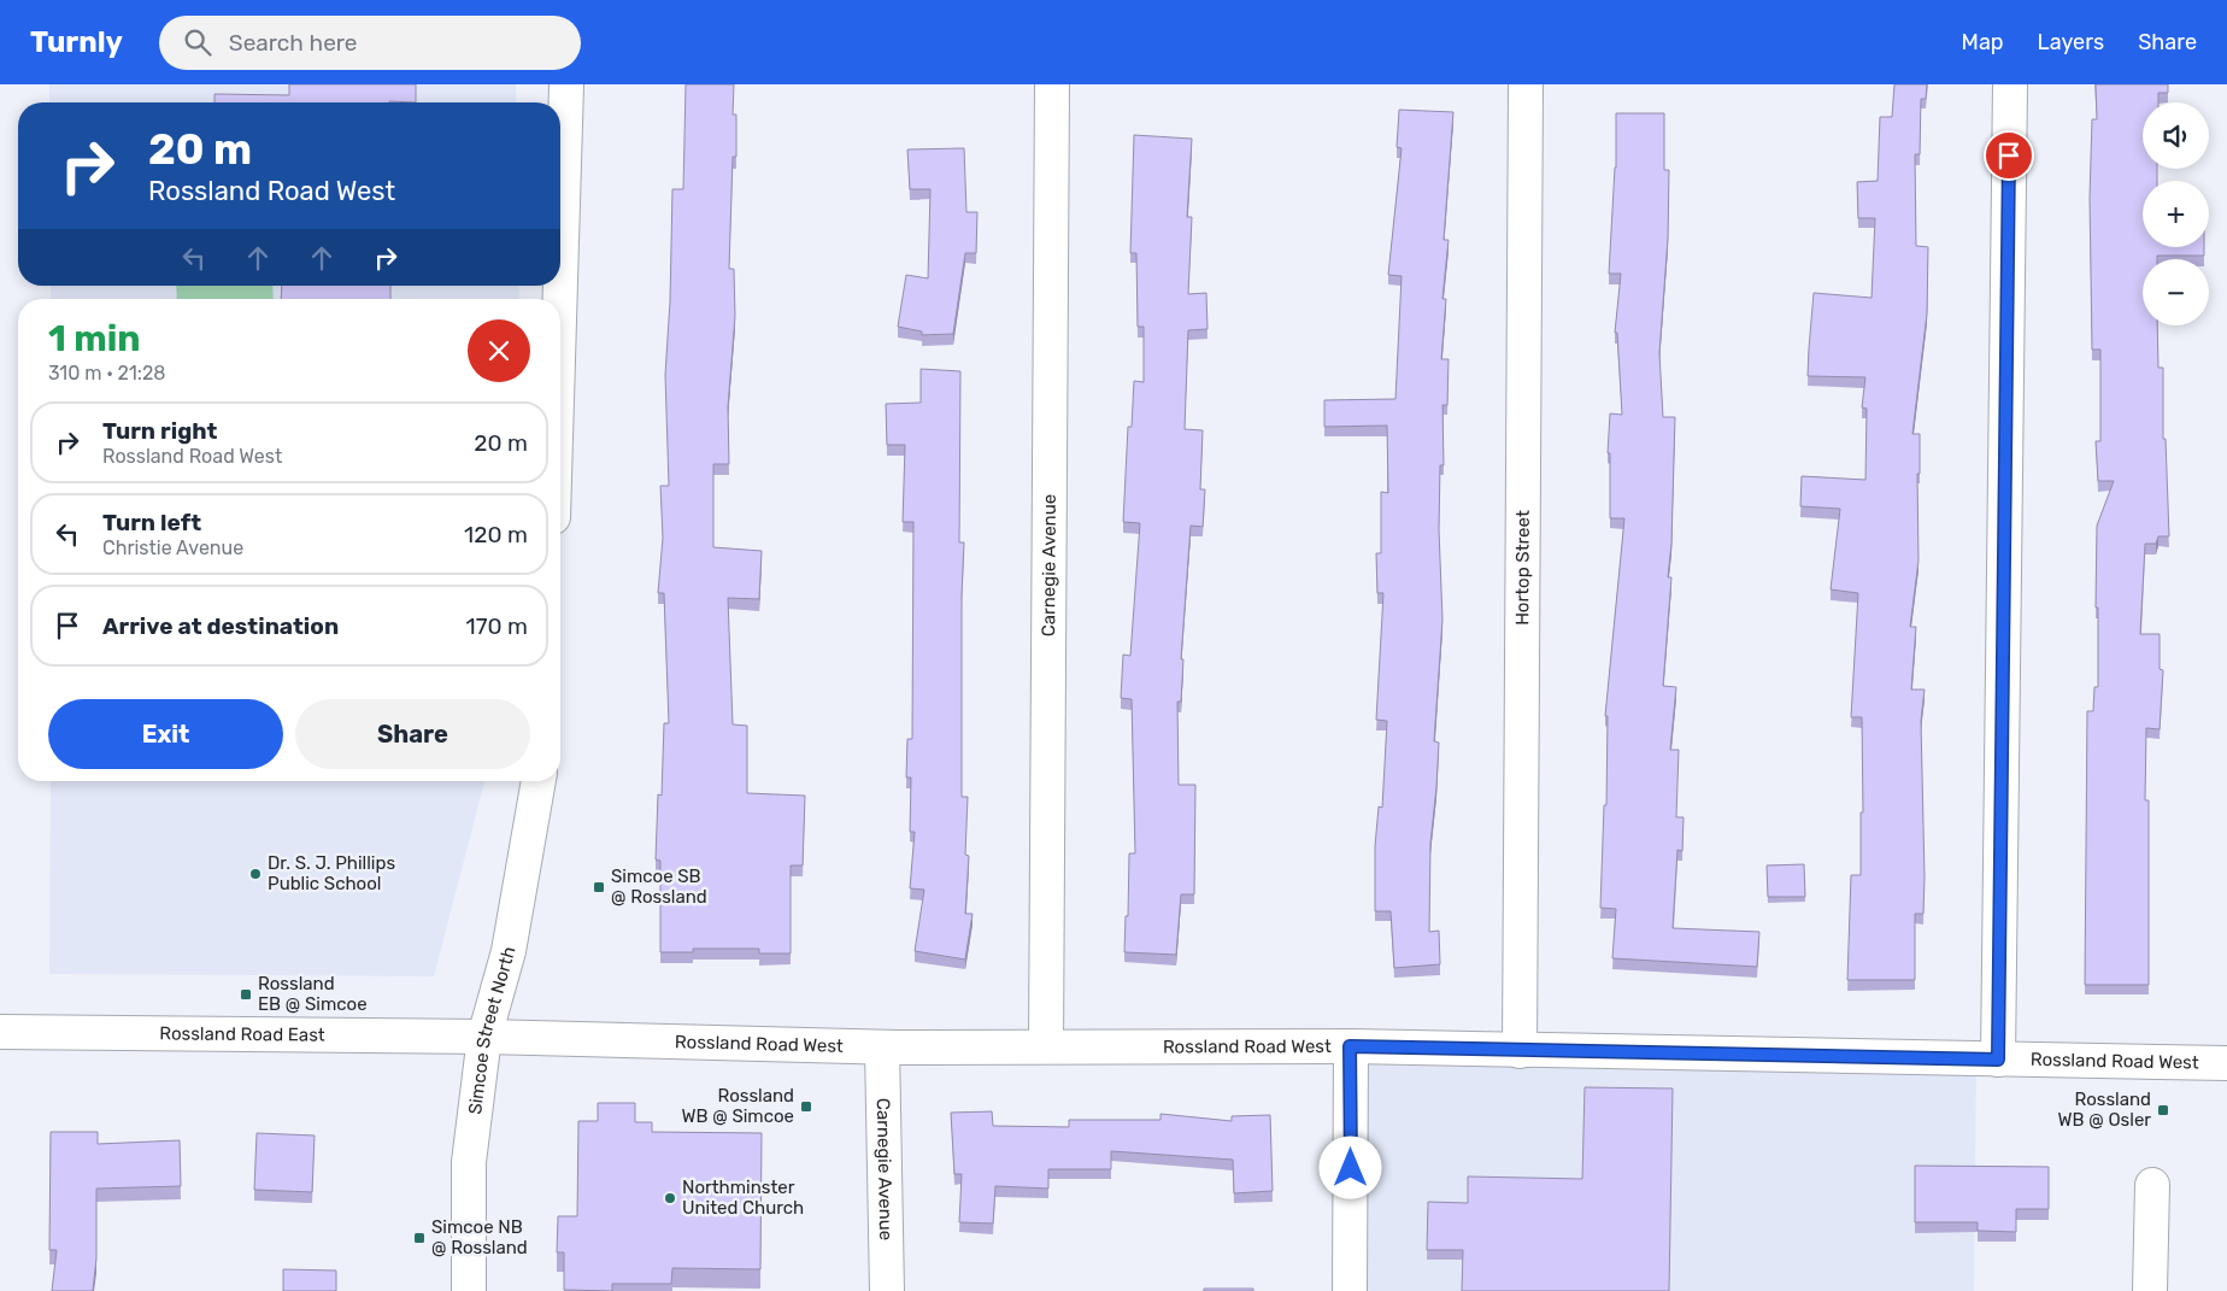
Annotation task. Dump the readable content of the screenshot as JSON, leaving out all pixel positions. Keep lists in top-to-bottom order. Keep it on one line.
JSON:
{"streets":{"street":["Carnegie Avenue","Hortop Street","Simcoe Street North","Rossland Road East","Rossland Road West"]},"crossings":[["Carnegie Avenue","Rossland Road West"],["Hortop Street","Rossland Road West"],["Simcoe Street North","Rossland Road East"],["Simcoe Street North","Rossland Road West"],["Rossland Road East","Rossland Road West"]],"places":{"other":["Dr. S. J. Phillips Public School","Northminster United Church"],"transit":["Simcoe SB @ Rossland","Rossland EB @ Simcoe","Rossland WB @ Simcoe","Rossland WB @ Osler","Simcoe NB @ Rossland"]},"page":{"header":"Turnly","search":"Search here","nav":["Map","Layers","Share"],"map_buttons":["+","−"],"turn":["20 m","Rossland Road West"],"heading":["1 min","310 m · 21:28"],"list":[{"name":"Turn right","note":"Rossland Road West","value":"20 m"},{"name":"Turn left","note":"Christie Avenue","value":"120 m"},{"name":"Arrive at destination","value":"170 m"}],"buttons":["Exit","Share"]}}
